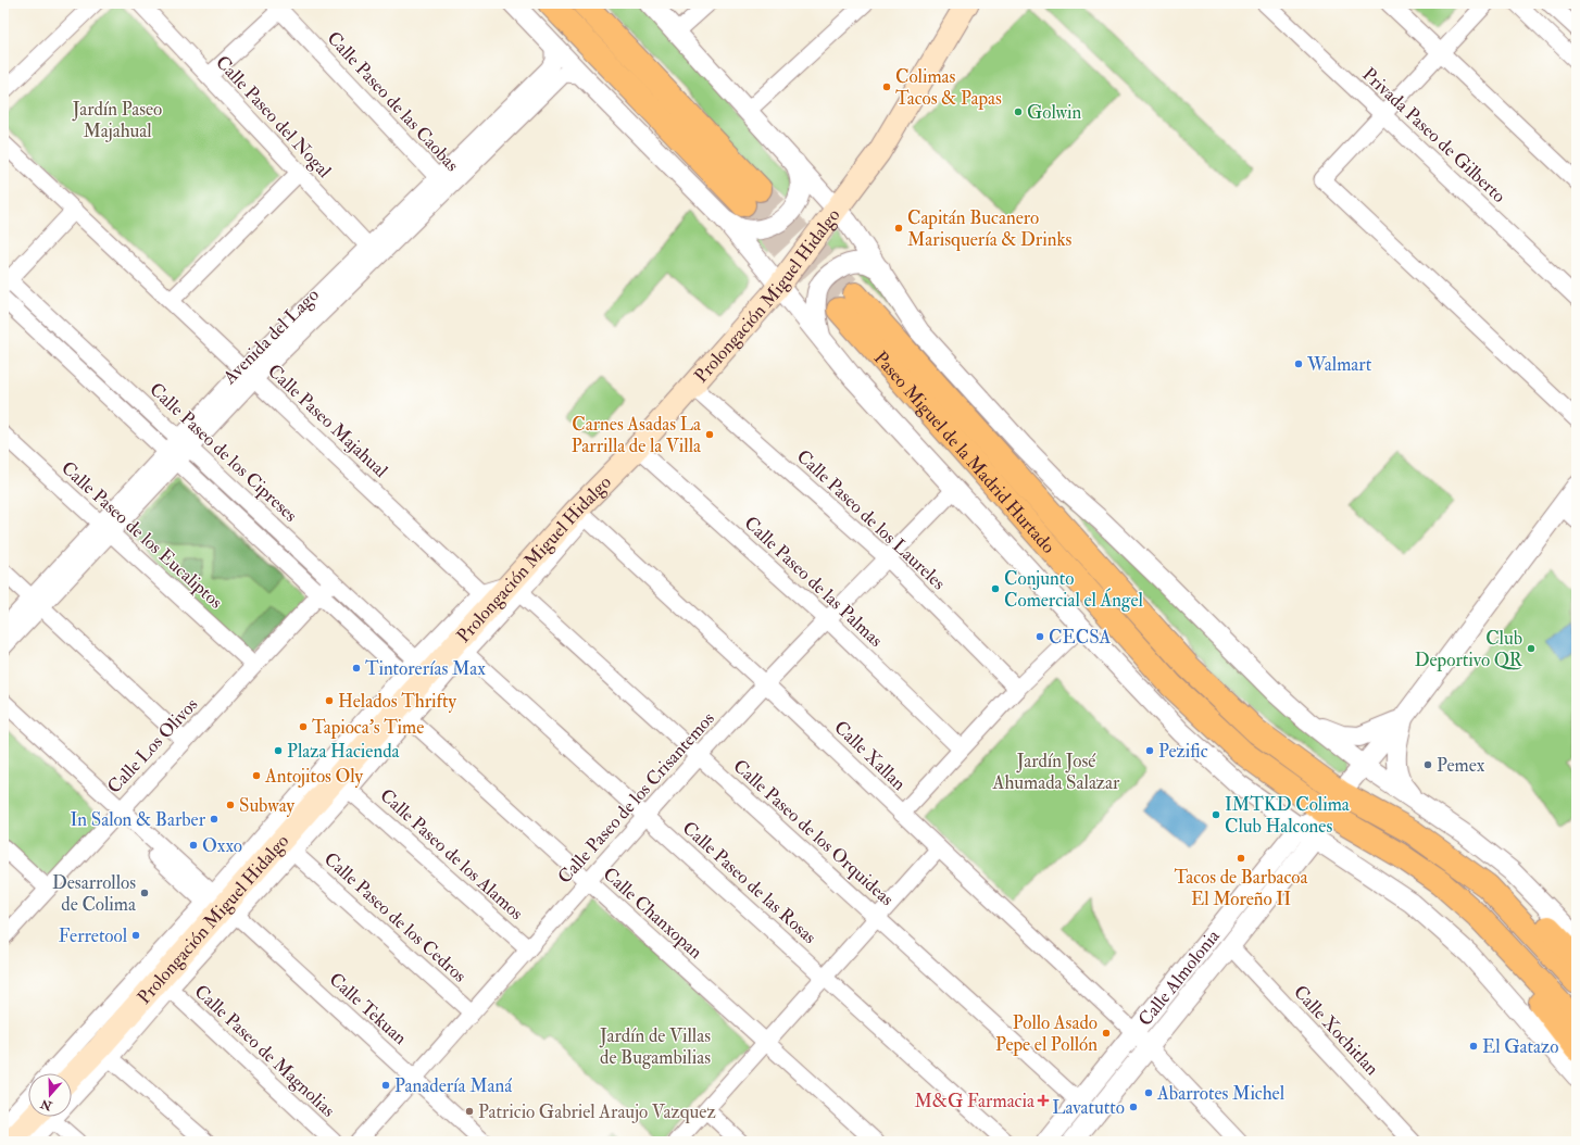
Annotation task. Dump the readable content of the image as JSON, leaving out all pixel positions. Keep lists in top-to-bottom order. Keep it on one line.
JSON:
{"streets":{"highway":["Paseo Miguel de la Madrid Hurtado"],"main road":["Prolongación Miguel Hidalgo"],"street":["Calle Paseo de las Caobas","Calle Paseo del Nogal","Privada Paseo de Gilberto","Avenida del Lago","Calle Paseo Majahual","Calle Paseo de los Cipreses","Calle Paseo de los Laureles","Calle Paseo de los Eucaliptos","Calle Paseo de las Palmas","Calle Los Olivos","Calle Xallan","Calle Paseo de los Crisantemos","Calle Paseo de los Orquideas","Calle Paseo de los Alamos","Calle Paseo de las Rosas","Calle Chanxopan","Calle Paseo de los Cedros","Calle Almolonia","Calle Tekuan","Calle Xochitlan","Calle Paseo de Magnolias"]},"crossings":[["Calle Paseo de las Caobas","Avenida del Lago"],["Calle Paseo del Nogal","Avenida del Lago"],["Prolongación Miguel Hidalgo","Calle Paseo Majahual"],["Prolongación Miguel Hidalgo","Calle Paseo de los Laureles"],["Prolongación Miguel Hidalgo","Calle Paseo de las Palmas"],["Prolongación Miguel Hidalgo","Calle Xallan"],["Prolongación Miguel Hidalgo","Calle Paseo de los Orquideas"],["Prolongación Miguel Hidalgo","Calle Chanxopan"],["Prolongación Miguel Hidalgo","Calle Tekuan"],["Avenida del Lago","Calle Paseo Majahual"],["Avenida del Lago","Calle Paseo de los Cipreses"],["Avenida del Lago","Calle Paseo de los Eucaliptos"],["Calle Paseo de los Cipreses","Calle Los Olivos"],["Paseo Miguel de la Madrid Hurtado","Calle Almolonia"],["Calle Paseo de los Laureles","Calle Paseo de los Crisantemos"],["Calle Paseo de los Eucaliptos","Calle Los Olivos"],["Calle Paseo de las Palmas","Calle Paseo de los Crisantemos"],["Calle Los Olivos","Calle Tekuan"],["Calle Xallan","Calle Paseo de los Crisantemos"],["Calle Xallan","Calle Almolonia"],["Calle Paseo de los Crisantemos","Calle Paseo de los Orquideas"],["Calle Paseo de los Crisantemos","Calle Paseo de los Alamos"],["Calle Paseo de los Crisantemos","Calle Paseo de las Rosas"],["Calle Paseo de los Crisantemos","Calle Chanxopan"],["Calle Paseo de los Crisantemos","Calle Paseo de los Cedros"],["Calle Paseo de los Crisantemos","Calle Tekuan"],["Calle Paseo de los Orquideas","Calle Almolonia"],["Calle Almolonia","Calle Xochitlan"]],"parks":["Jardín Paseo Majahual","Jardín José Ahumada Salazar","Jardín de Villas de Bugambilias"],"places":{"other":["Colimas Tacos & Papas","Golwin","Capitán Bucanero Marisquería & Drinks","Walmart","Carnes Asadas La Parrilla de la Villa","Conjunto Comercial el Ángel","CECSA","Club Deportivo QR","Tintorerías Max","Helados Thrifty","Tapioca's Time","Plaza Hacienda","Pezific","Pemex","Antojitos Oly","Subway","IMTKD Colima Club Halcones","In Salon & Barber","Oxxo","Tacos de Barbacoa El Moreño II","Desarrollos de Colima","Ferretool","Pollo Asado Pepe el Pollón","El Gatazo","Panadería Maná","Abarrotes Michel","Lavatutto","Patricio Gabriel Araujo Vazquez"],"health":["M&G Farmacia"]},"north":"bottom"}
